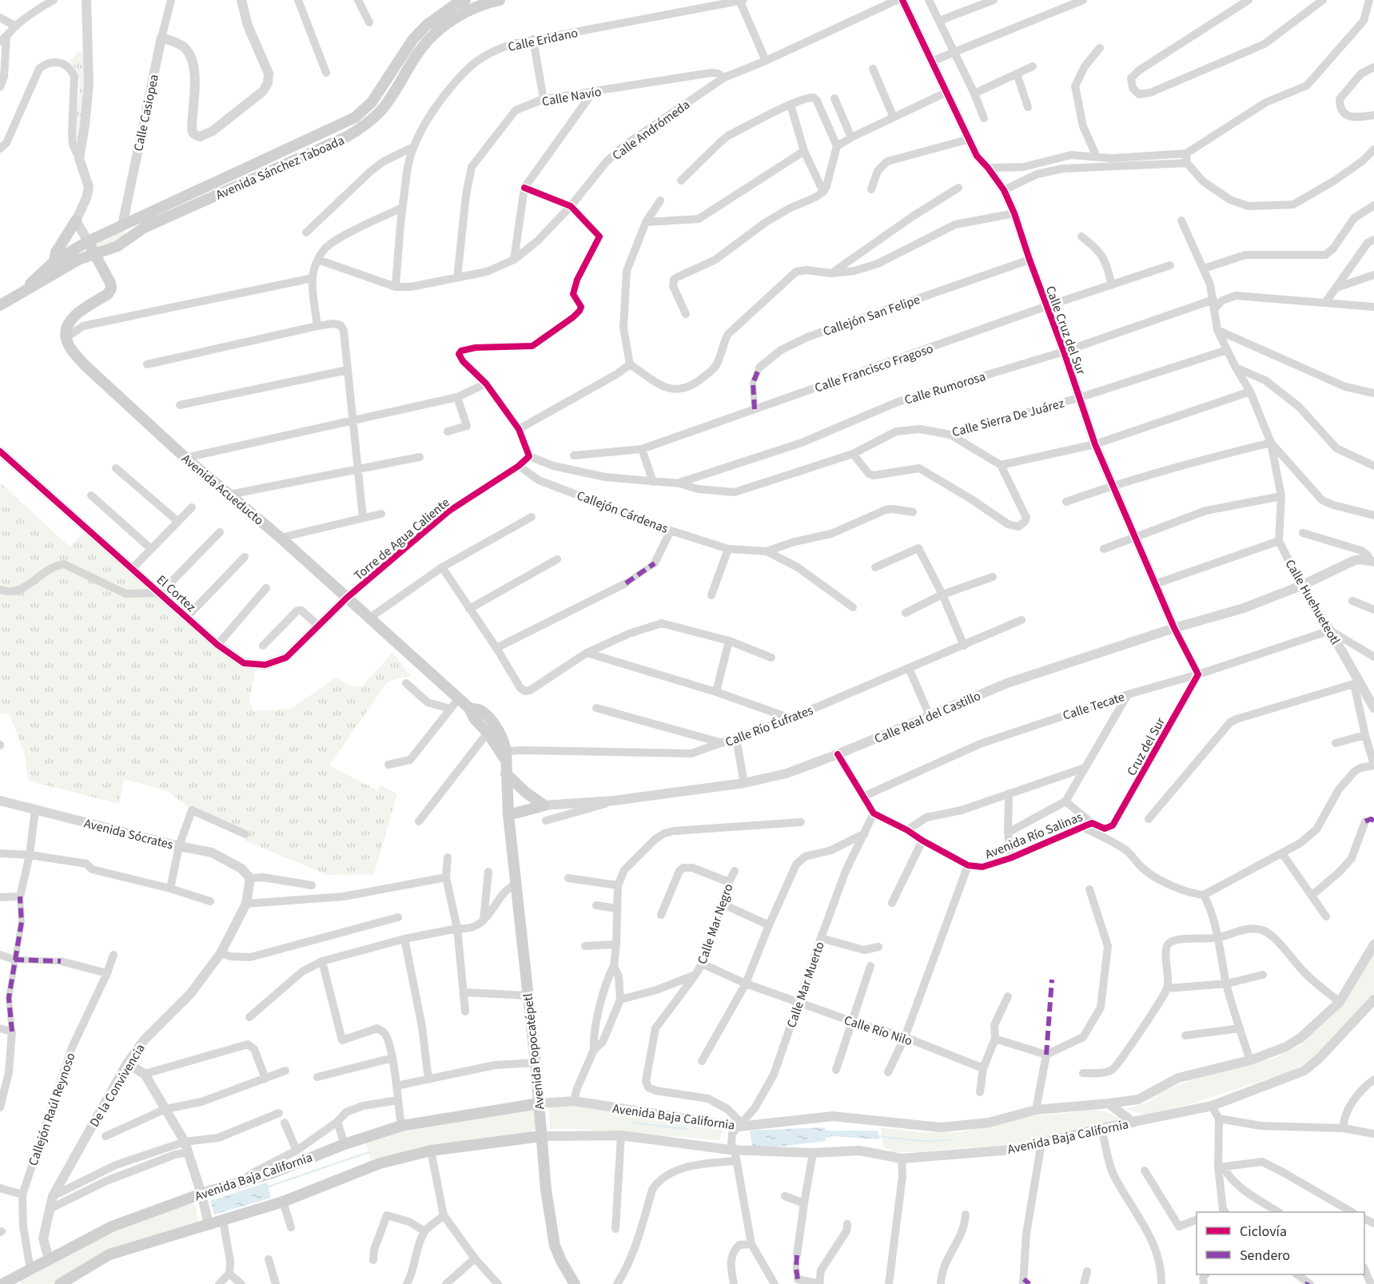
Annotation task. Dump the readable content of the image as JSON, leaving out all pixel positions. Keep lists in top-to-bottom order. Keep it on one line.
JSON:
{"streets":{"main road":["Avenida Sánchez Taboada","Avenida Acueducto","Avenida Popocatépetl","Avenida Baja California"],"street":["Calle Eridano","Calle Navío","Calle Casiopea","Calle Andrómeda","Callejón San Felipe","Calle Cruz del Sur","Calle Francisco Fragoso","Calle Rumorosa","Calle Sierra De Juárez","Callejón Cárdenas","Torre de Agua Caliente","El Cortez","Calle Huehueteotl","Calle Tecate","Calle Real del Castillo","Calle Río Éufrates","Cruz del Sur","Avenida Sócrates","Avenida Río Salinas","Calle Mar Negro","Calle Mar Muerto","Calle Río Nilo","De la Convivencia","Callejón Raúl Reynoso"]},"crossings":[["Calle Eridano","Calle Andrómeda"],["Calle Navío","Calle Andrómeda"],["Calle Casiopea","Avenida Sánchez Taboada"],["Callejón San Felipe","Calle Cruz del Sur"],["Callejón San Felipe","Calle Francisco Fragoso"],["Calle Cruz del Sur","Calle Francisco Fragoso"],["Calle Cruz del Sur","Calle Rumorosa"],["Calle Cruz del Sur","Calle Sierra De Juárez"],["Calle Cruz del Sur","Calle Tecate"],["Calle Cruz del Sur","Calle Real del Castillo"],["Calle Cruz del Sur","Cruz del Sur"],["Calle Rumorosa","Calle Sierra De Juárez"],["Calle Rumorosa","Calle Huehueteotl"],["Calle Sierra De Juárez","Calle Huehueteotl"],["Avenida Acueducto","Torre de Agua Caliente"],["Avenida Acueducto","El Cortez"],["Avenida Acueducto","Calle Río Éufrates"],["Avenida Acueducto","Avenida Popocatépetl"],["Callejón Cárdenas","Torre de Agua Caliente"],["Torre de Agua Caliente","El Cortez"],["Calle Huehueteotl","Calle Tecate"],["Calle Huehueteotl","Calle Real del Castillo"],["Calle Tecate","Cruz del Sur"],["Cruz del Sur","Avenida Río Salinas"],["Avenida Sócrates","De la Convivencia"],["Calle Mar Negro","Calle Mar Muerto"],["Calle Mar Negro","Calle Río Nilo"],["Calle Mar Negro","Avenida Baja California"],["Calle Mar Muerto","Calle Río Nilo"],["Calle Mar Muerto","Avenida Baja California"],["Avenida Popocatépetl","Avenida Baja California"],["De la Convivencia","Avenida Baja California"],["Callejón Raúl Reynoso","Avenida Baja California"]],"legend":["Ciclovía","Sendero"]}
